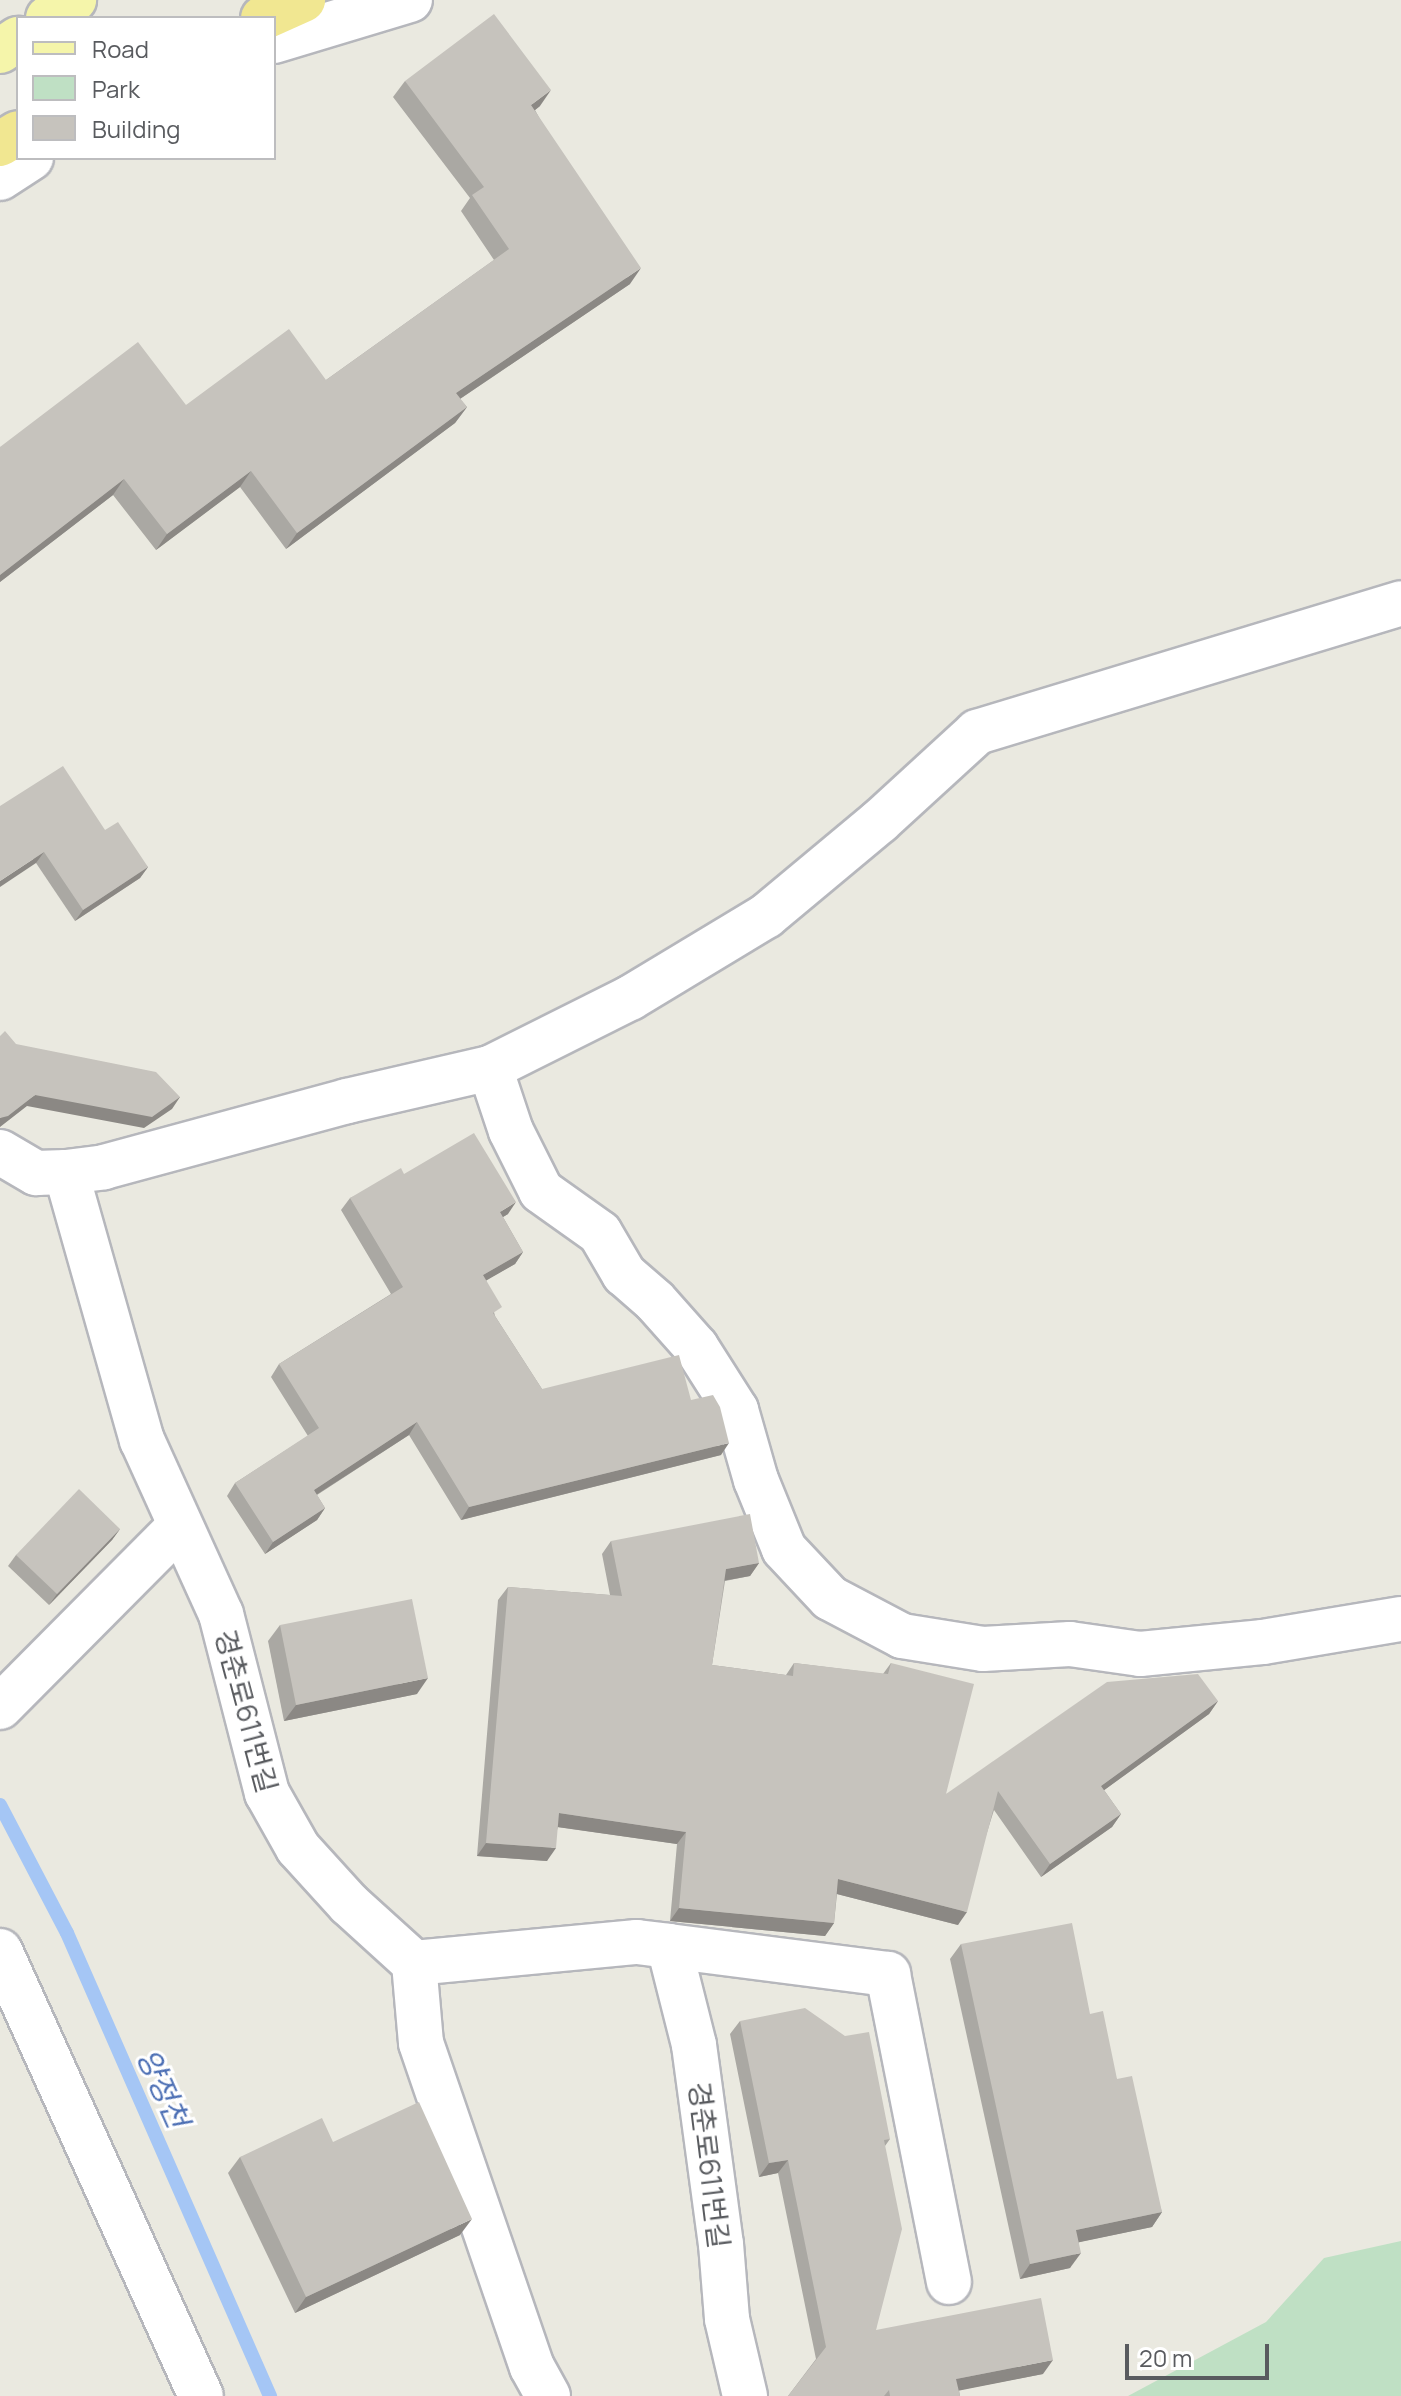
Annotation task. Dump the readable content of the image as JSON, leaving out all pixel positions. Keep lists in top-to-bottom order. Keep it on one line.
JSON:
{"streets":{"street":["경춘로611번길"]},"water":["양정천"],"legend":["Road","Park","Building"],"scale_bar":"20 m"}
